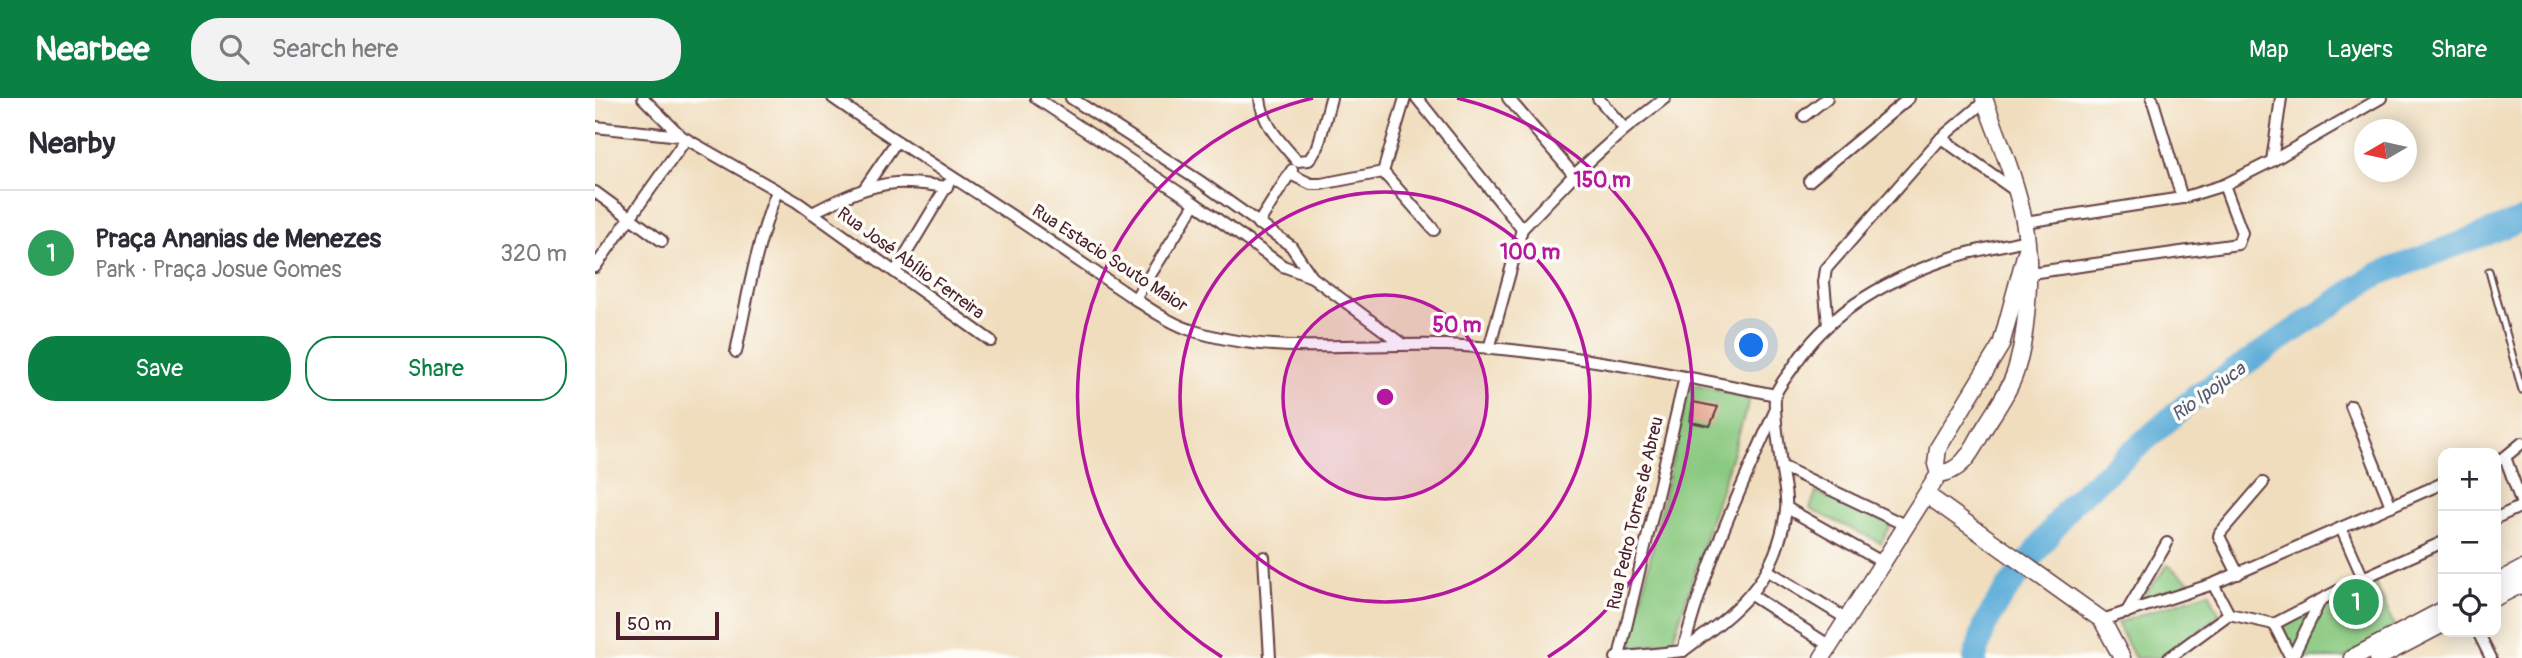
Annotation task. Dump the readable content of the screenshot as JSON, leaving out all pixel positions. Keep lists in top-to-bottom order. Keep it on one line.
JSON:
{"streets":{"street":["Rua Estacio Souto Maior","Rua José Abílio Ferreira","Rua Pedro Torres de Abreu"]},"crossings":[["Rua Estacio Souto Maior","Rua Pedro Torres de Abreu"]],"water":["Rio Ipojuca"],"scale_bar":"50 m","north":"left","page":{"header":"Nearbee","search":"Search here","nav":["Map","Layers","Share"],"heading":"Nearby","list":[{"mark":"1","name":"Praça Ananias de Menezes","note":"Park · Praça Josue Gomes","value":"320 m"}],"buttons":["Save","Share"],"map_buttons":["+","−"],"pins":"1","scale":"50 m"},"rings":["150 m","100 m","50 m"]}
